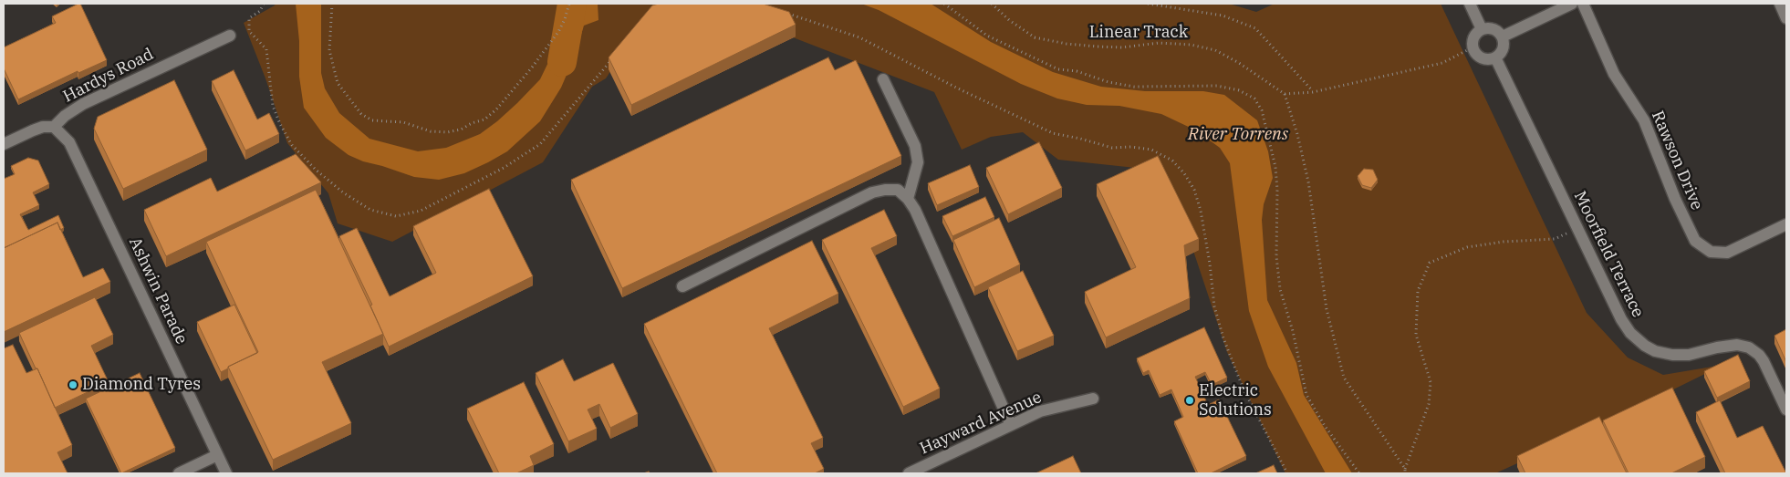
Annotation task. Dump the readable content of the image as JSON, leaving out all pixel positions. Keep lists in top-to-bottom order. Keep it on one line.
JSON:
{"streets":{"street":["Hardys Road","Rawson Drive","Moorfield Terrace","Ashwin Parade","Hayward Avenue"],"path":["Linear Track"]},"crossings":[["Hardys Road","Ashwin Parade"]],"water":["River Torrens"],"places":["Diamond Tyres","Electric Solutions"]}
